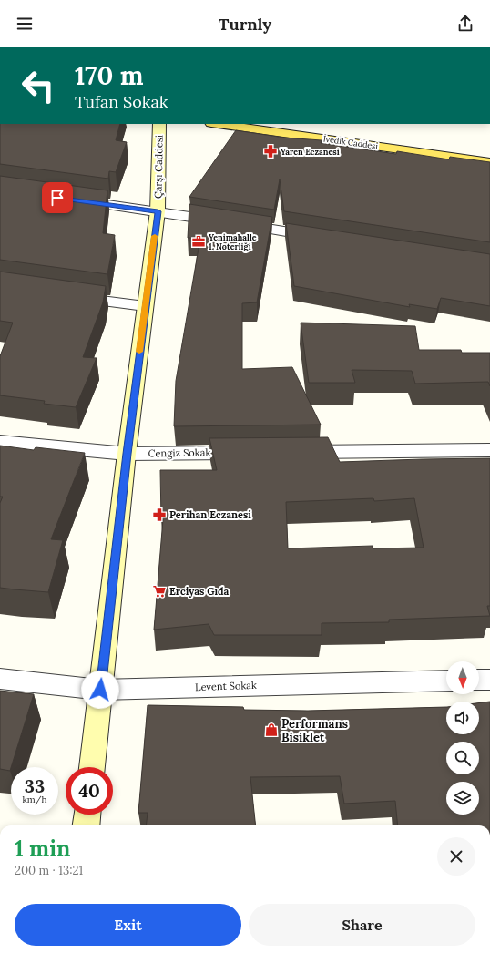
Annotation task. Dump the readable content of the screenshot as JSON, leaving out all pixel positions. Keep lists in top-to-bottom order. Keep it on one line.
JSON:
{"streets":{"main road":["İvedik Caddesi"],"street":["Çarşı Caddesi","Cengiz Sokak","Levent Sokak"]},"crossings":[["Çarşı Caddesi","Cengiz Sokak"],["Çarşı Caddesi","Levent Sokak"]],"places":{"pharmacy":["Yaren Eczanesi","Perihan Eczanesi"],"office":["Yenimahalle 1. Noterliği"],"supermarket":["Erciyas Gıda"],"shop":["Performans Bisiklet"]},"north":"bottom","page":{"header":"Turnly","turn":["170 m","Tufan Sokak"],"speed":"33 km/h","limit":"40","heading":["1 min","200 m · 13:21"],"buttons":["Exit","Share"]}}
